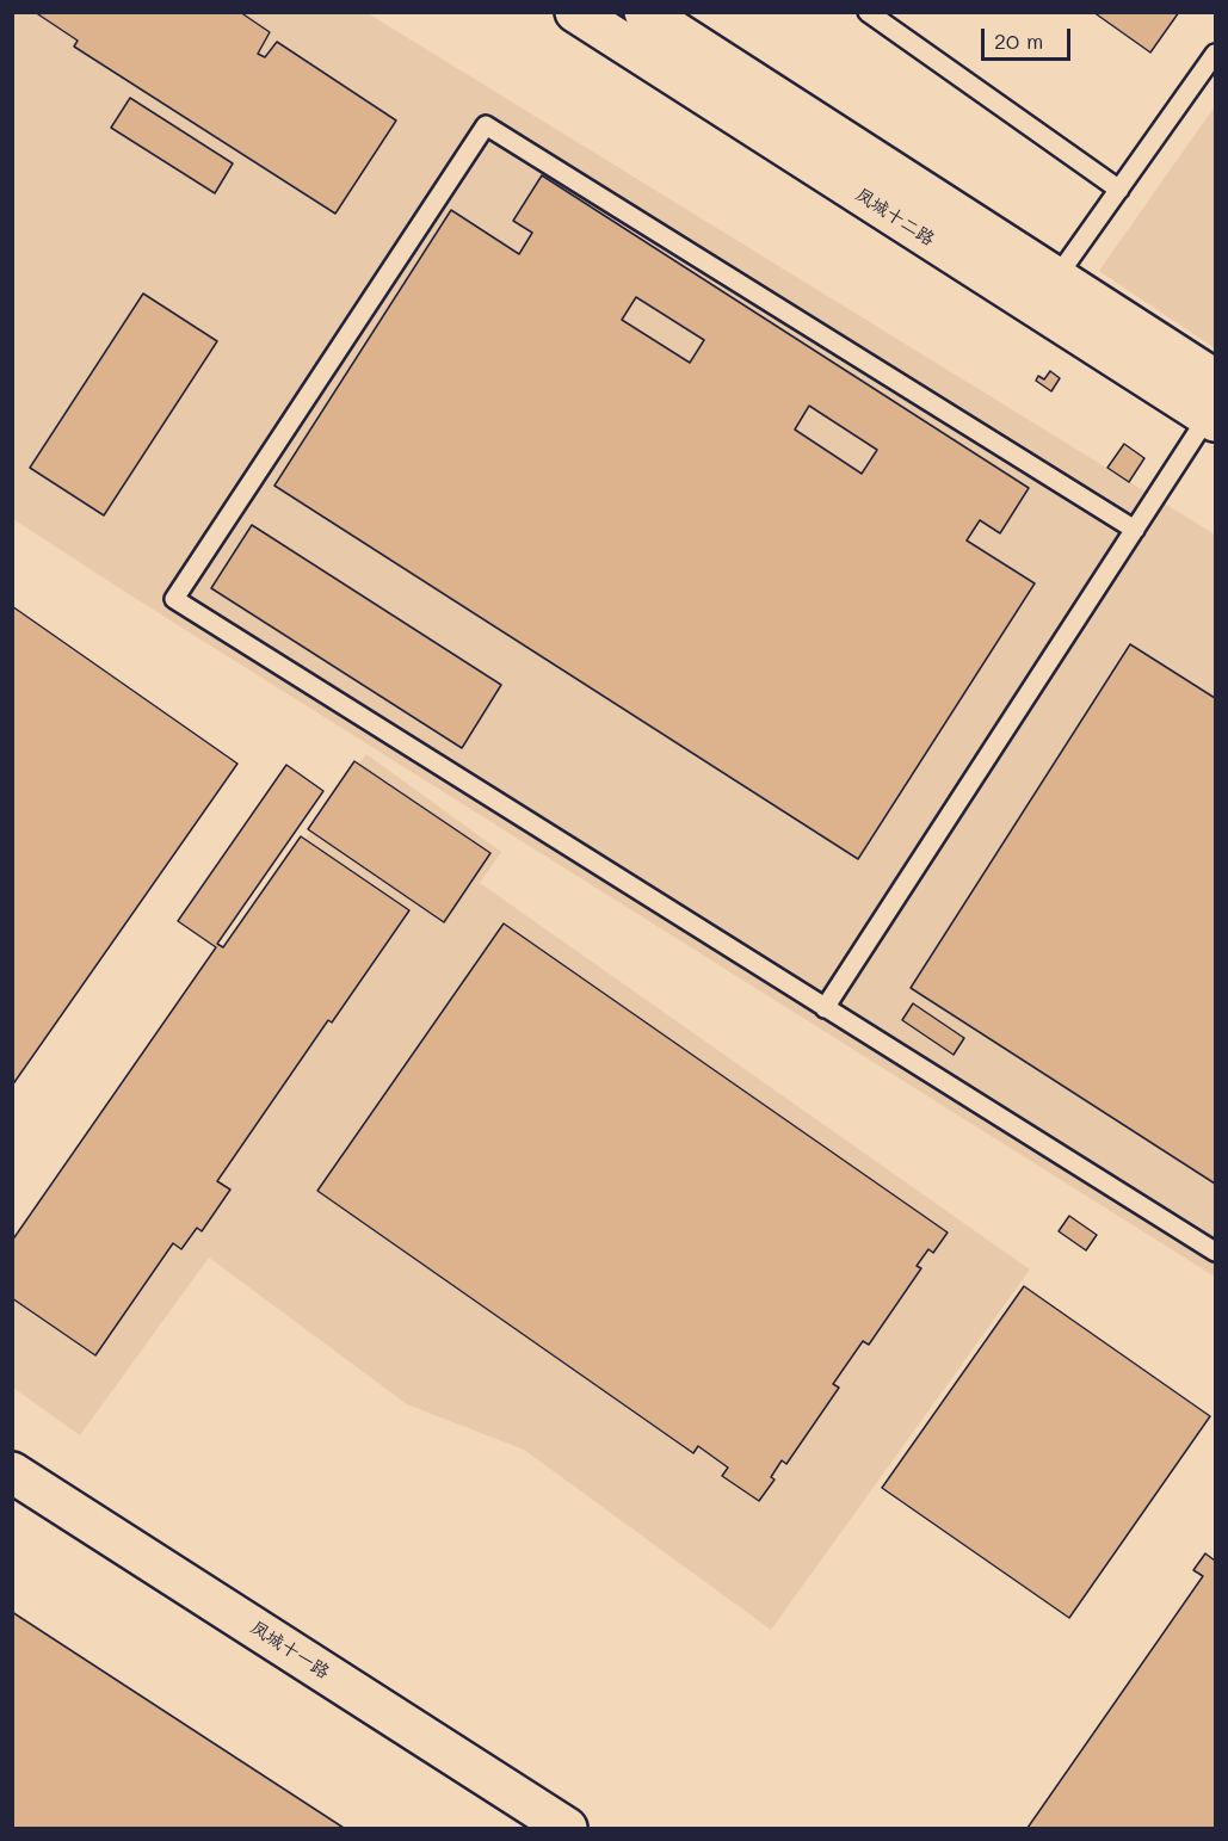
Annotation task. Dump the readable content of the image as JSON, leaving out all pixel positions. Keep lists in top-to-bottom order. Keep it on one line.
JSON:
{"streets":{"main road":["凤城十二路","凤城十一路"]},"scale_bar":"20 m"}
